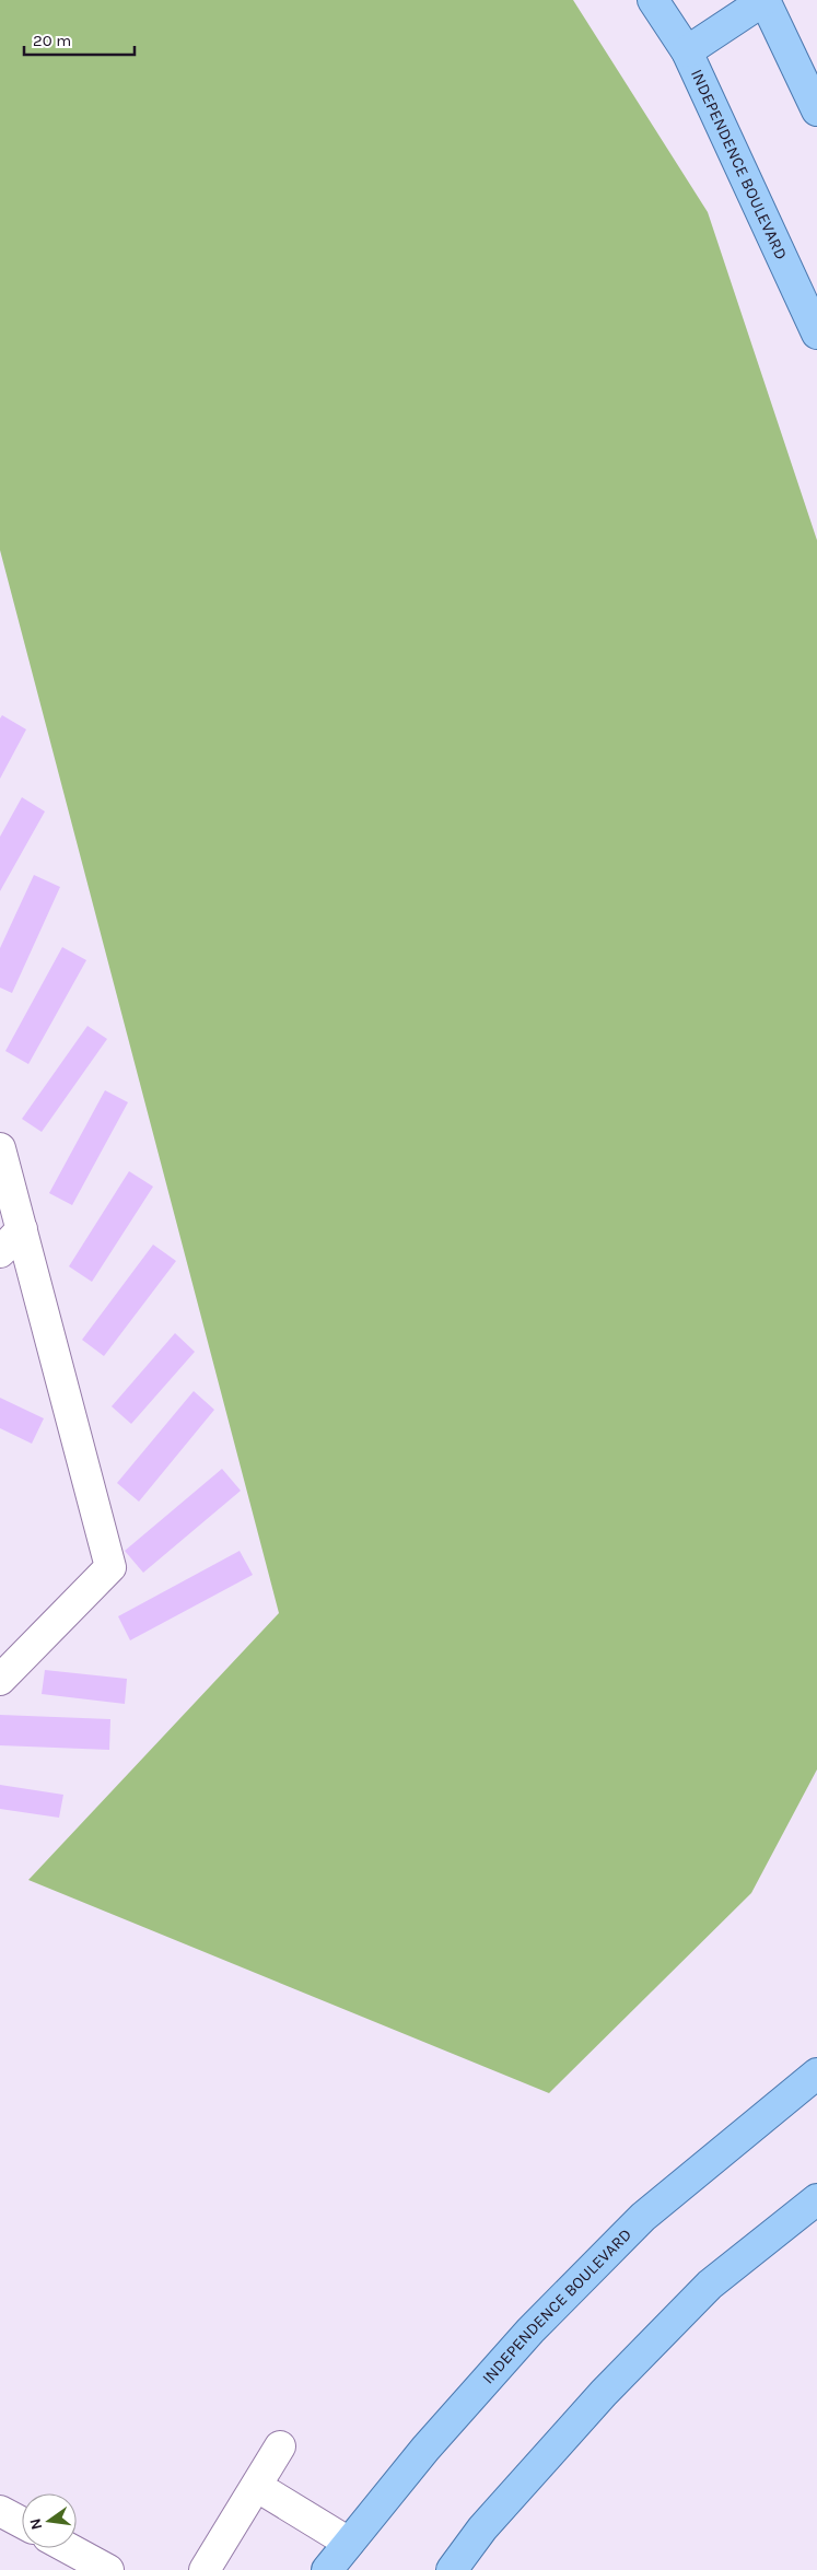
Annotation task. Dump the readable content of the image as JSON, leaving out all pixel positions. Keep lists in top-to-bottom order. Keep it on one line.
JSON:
{"streets":{"main road":["INDEPENDENCE BOULEVARD"]},"scale_bar":"20 m","north":"left"}
